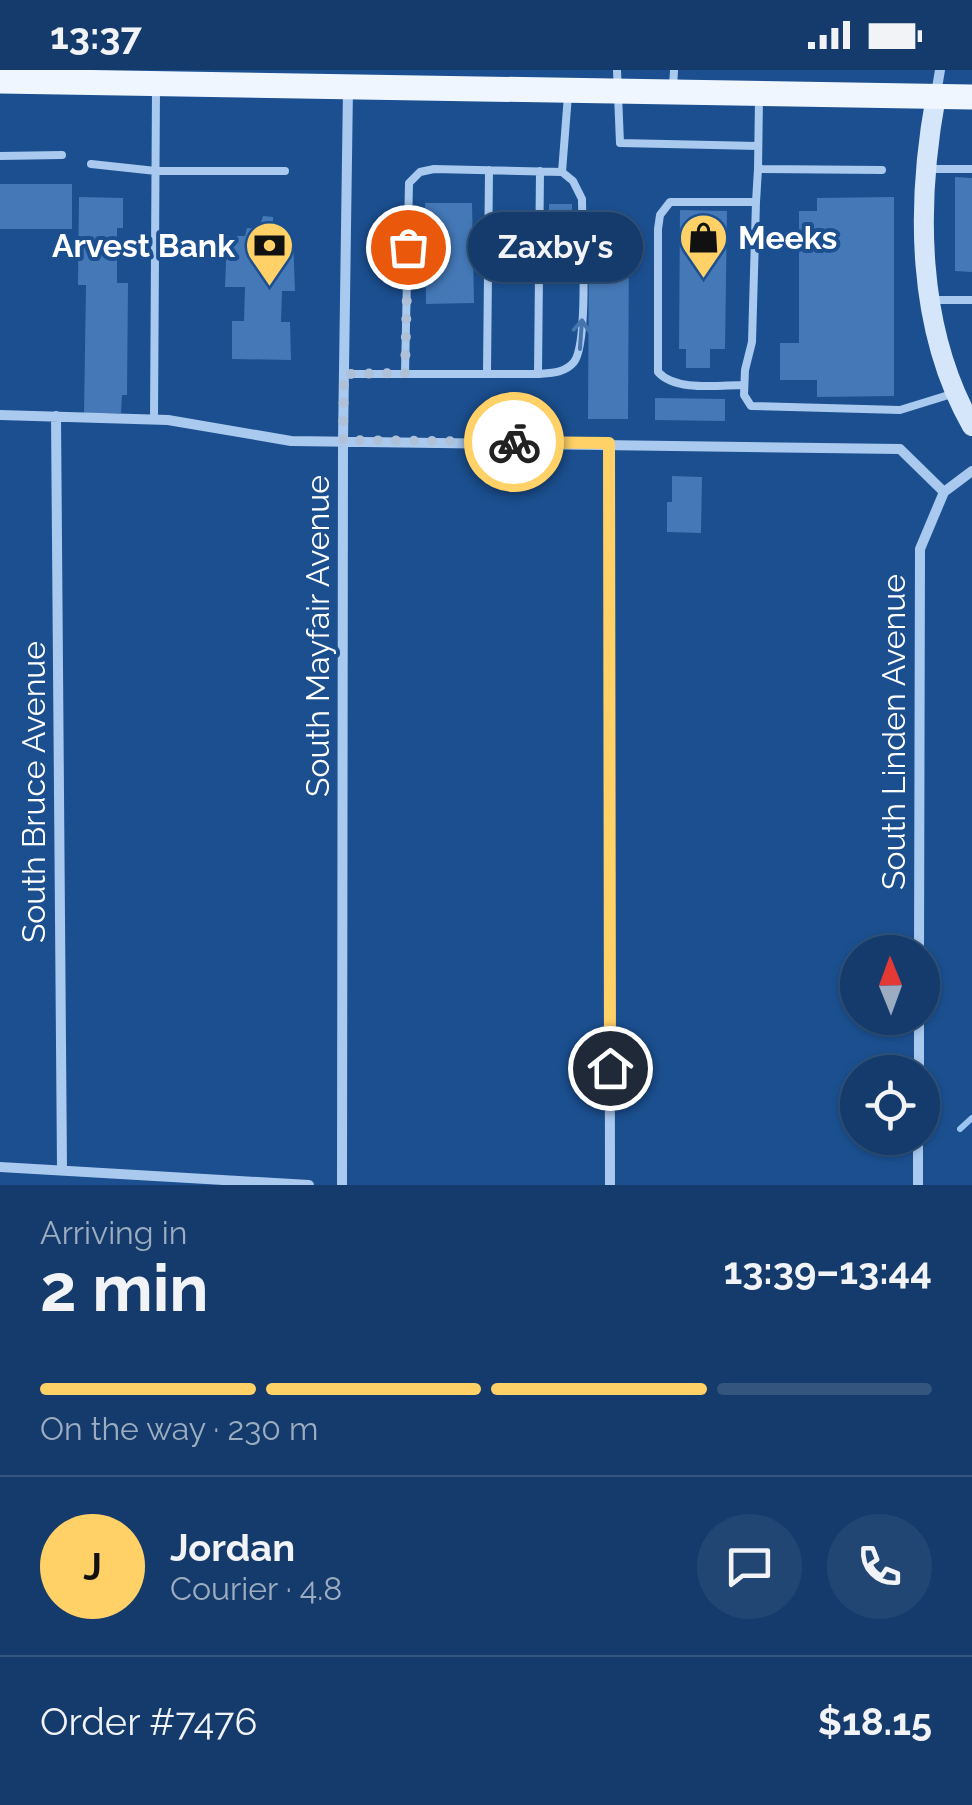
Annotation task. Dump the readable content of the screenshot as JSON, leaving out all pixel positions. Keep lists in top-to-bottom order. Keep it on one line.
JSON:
{"streets":{"street":["South Mayfair Avenue","South Linden Avenue","South Bruce Avenue"]},"places":{"other":["Zaxby's"],"shop":["Meeks"],"bank":["Arvest Bank"]},"north":"top","page":{"status":"13:37","bubble":"Zaxby's","heading":["2 min","Arriving in","13:39–13:44"],"panel":["Jordan","Courier · 4.8","Order #7476","$18.15"],"bar":"On the way · 230 m","round":"J"}}
